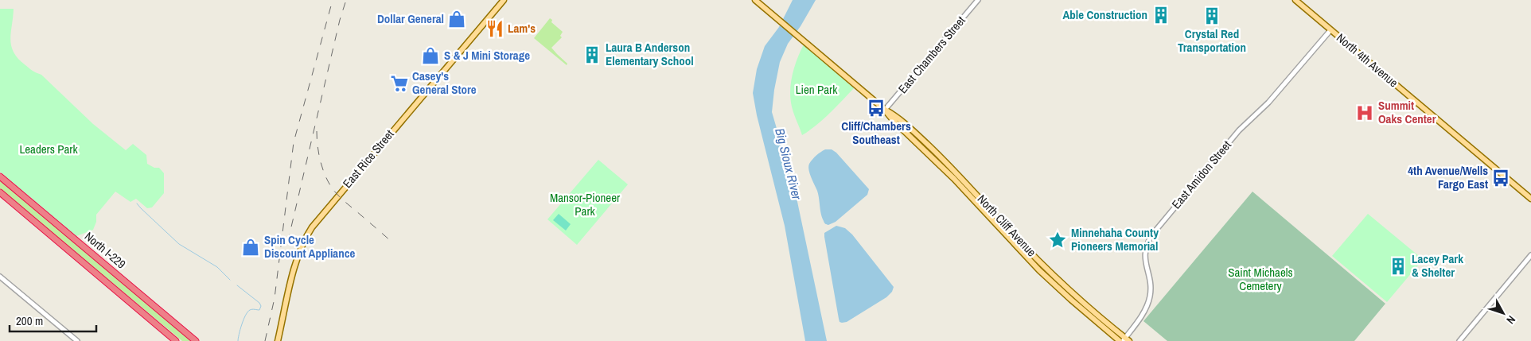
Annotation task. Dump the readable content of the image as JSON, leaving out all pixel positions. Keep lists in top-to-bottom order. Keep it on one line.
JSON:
{"streets":{"highway":["North I-229"],"main road":["North 4th Avenue","East Rice Street","North Cliff Avenue"],"street":["East Chambers Street","East Amidon Street"]},"crossings":[["East Chambers Street","North Cliff Avenue"],["North 4th Avenue","East Amidon Street"],["East Amidon Street","North Cliff Avenue"]],"water":["Big Sioux River"],"parks":["Lien Park","Leaders Park","Mansor-Pioneer Park","Saint Michaels Cemetery"],"places":{"building":["Able Construction","Crystal Red Transportation","Laura B Anderson Elementary School","Lacey Park & Shelter"],"shop":["Dollar General","S & J Mini Storage","Spin Cycle Discount Appliance"],"restaurant":["Lam's"],"supermarket":["Casey's General Store"],"bus stop":["Cliff/Chambers Southeast","4th Avenue/Wells Fargo East"],"hospital":["Summit Oaks Center"],"place":["Minnehaha County Pioneers Memorial"]},"scale_bar":"200 m","north":"bottom right"}
